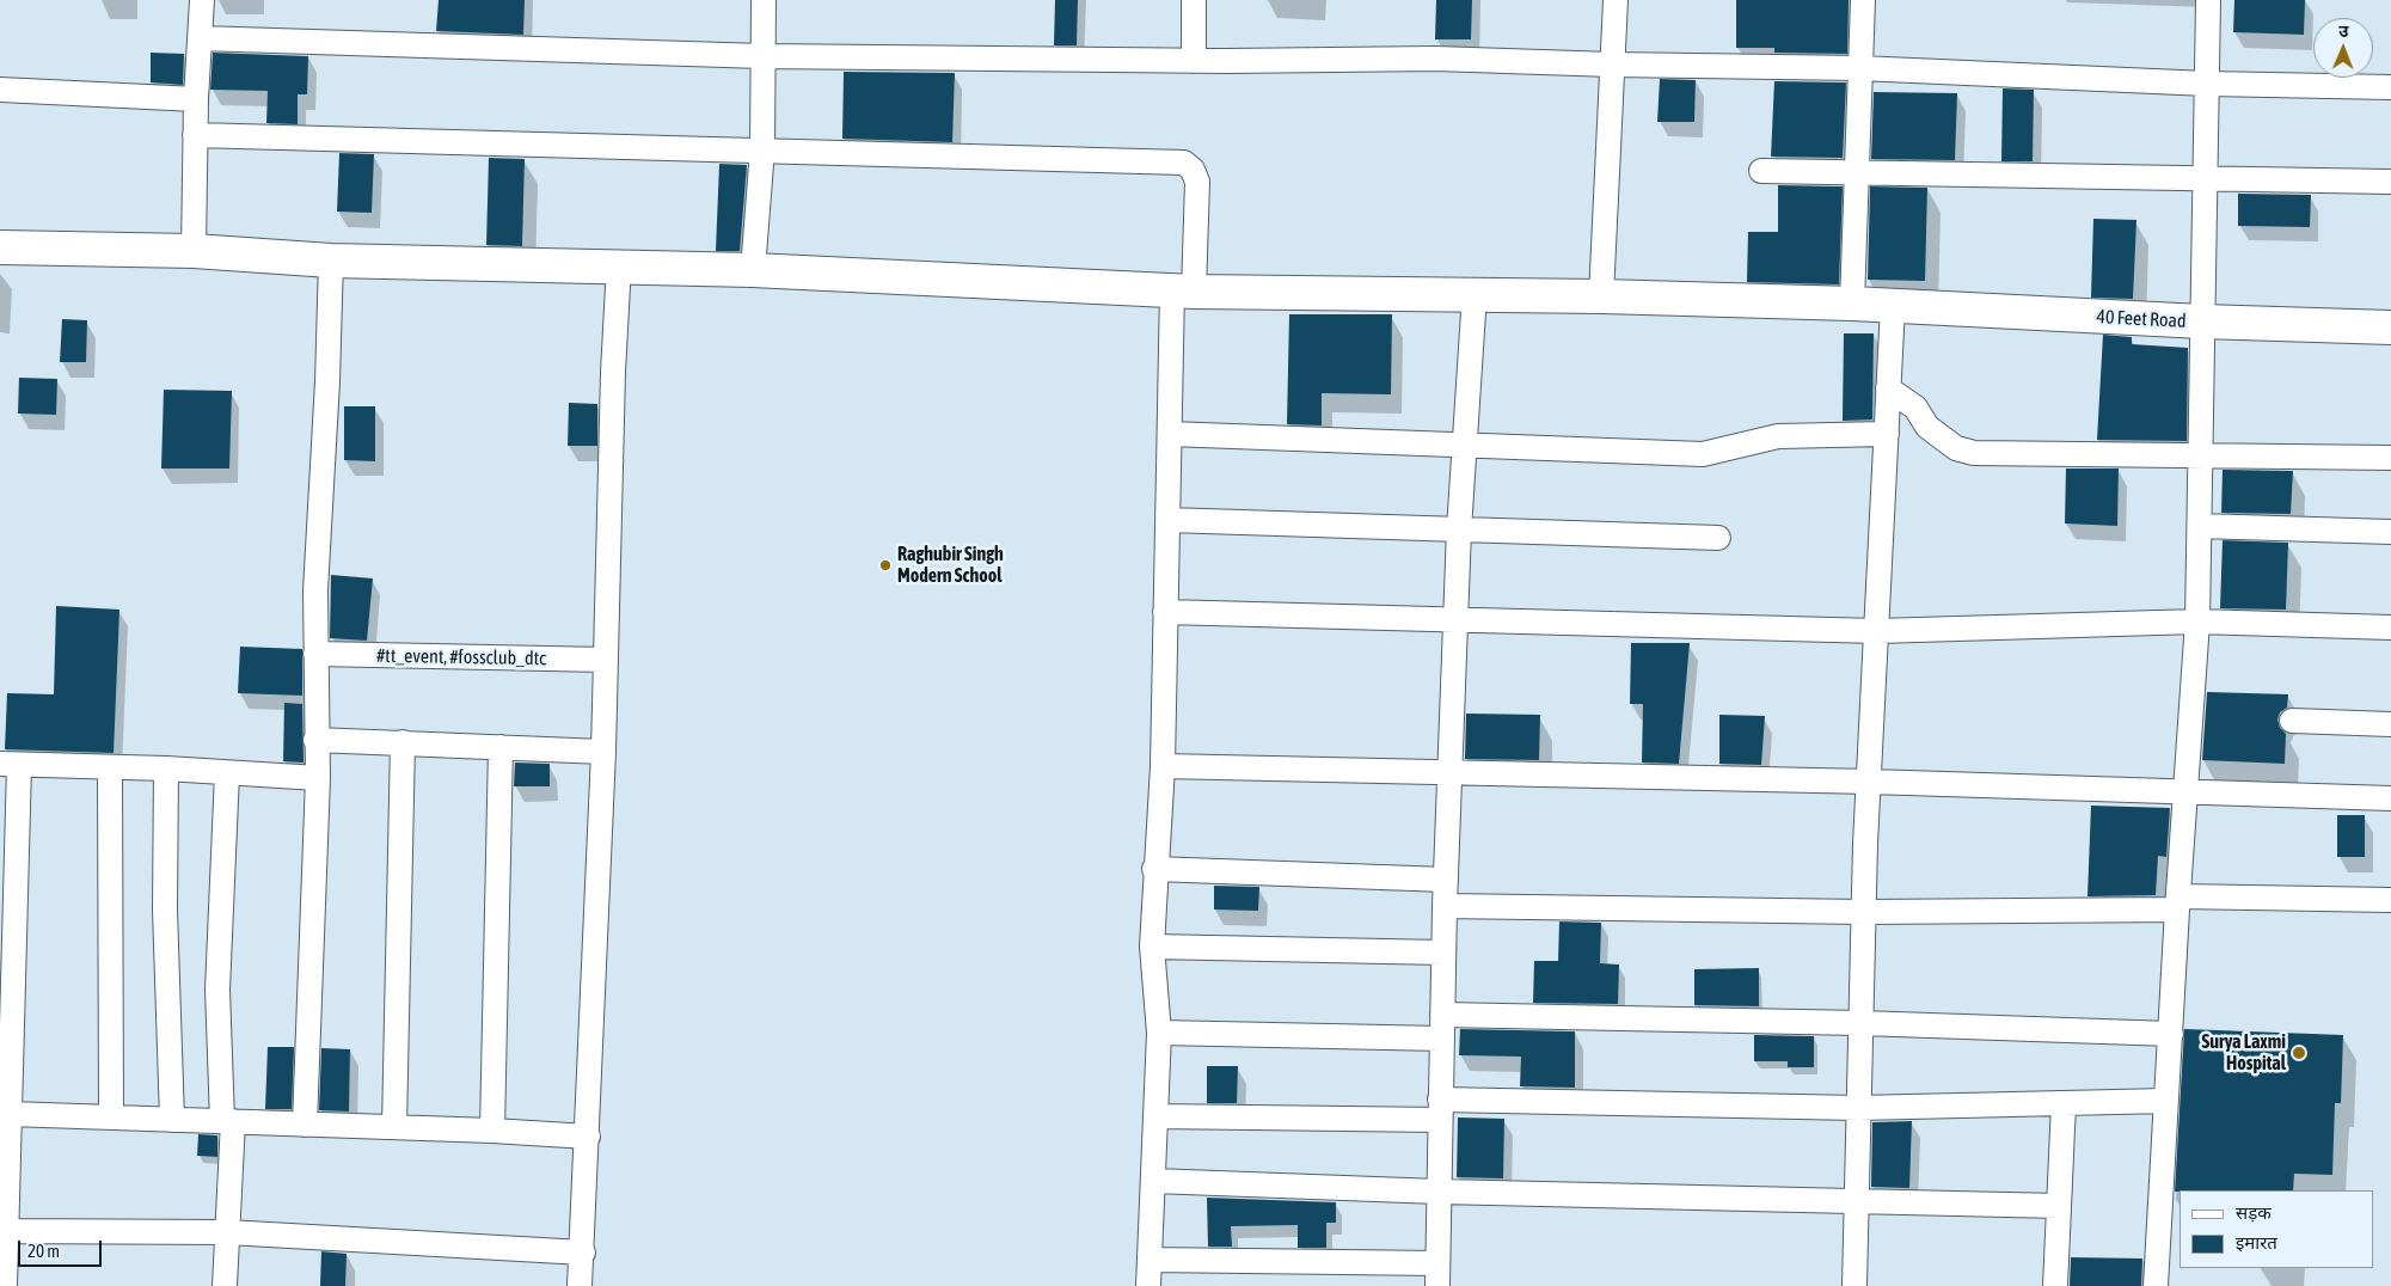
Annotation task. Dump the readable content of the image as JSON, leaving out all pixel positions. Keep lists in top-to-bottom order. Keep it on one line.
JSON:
{"streets":{"street":["40 Feet Road","#tt_event, #fossclub_dtc"]},"places":["Raghubir Singh Modern School","Surya Laxmi Hospital"],"legend":["सड़क","इमारत"],"scale_bar":"20 m","north":"top"}
